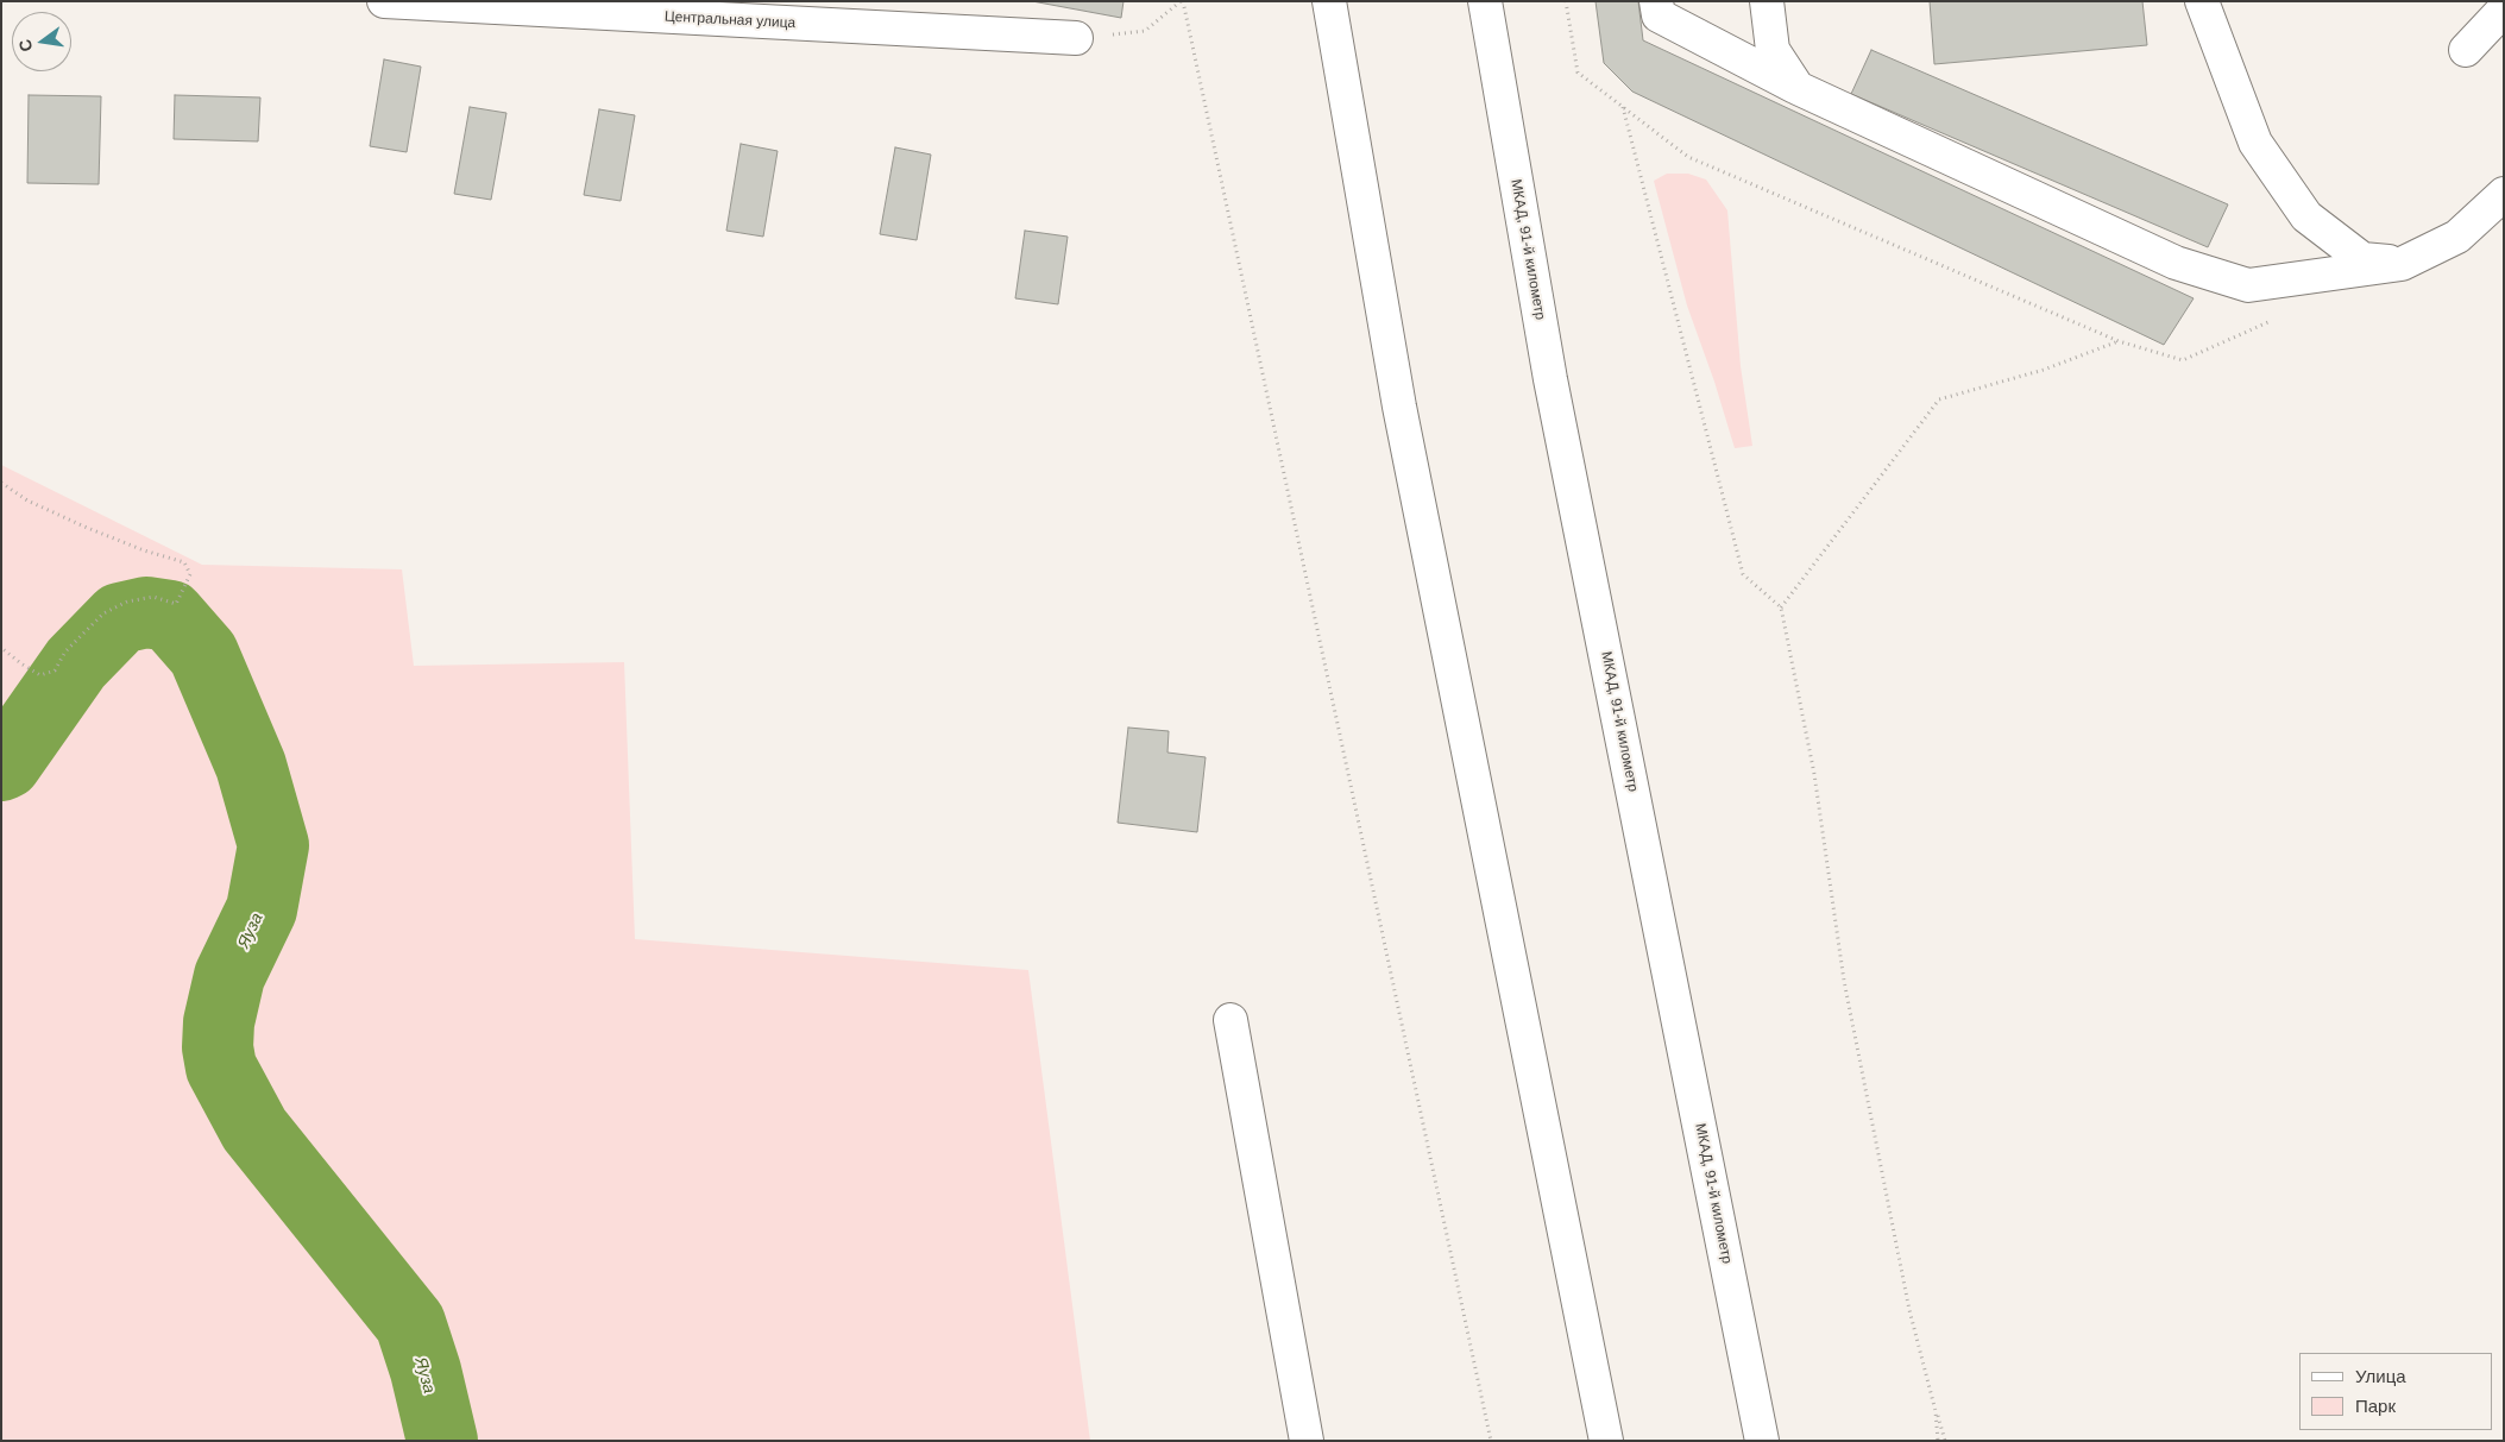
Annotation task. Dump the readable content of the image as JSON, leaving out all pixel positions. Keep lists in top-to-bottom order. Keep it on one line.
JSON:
{"streets":{"main road":["Центральная улица","МКАД, 91-й километр"]},"water":["Яуза"],"legend":["Улица","Парк"],"north":"left"}
